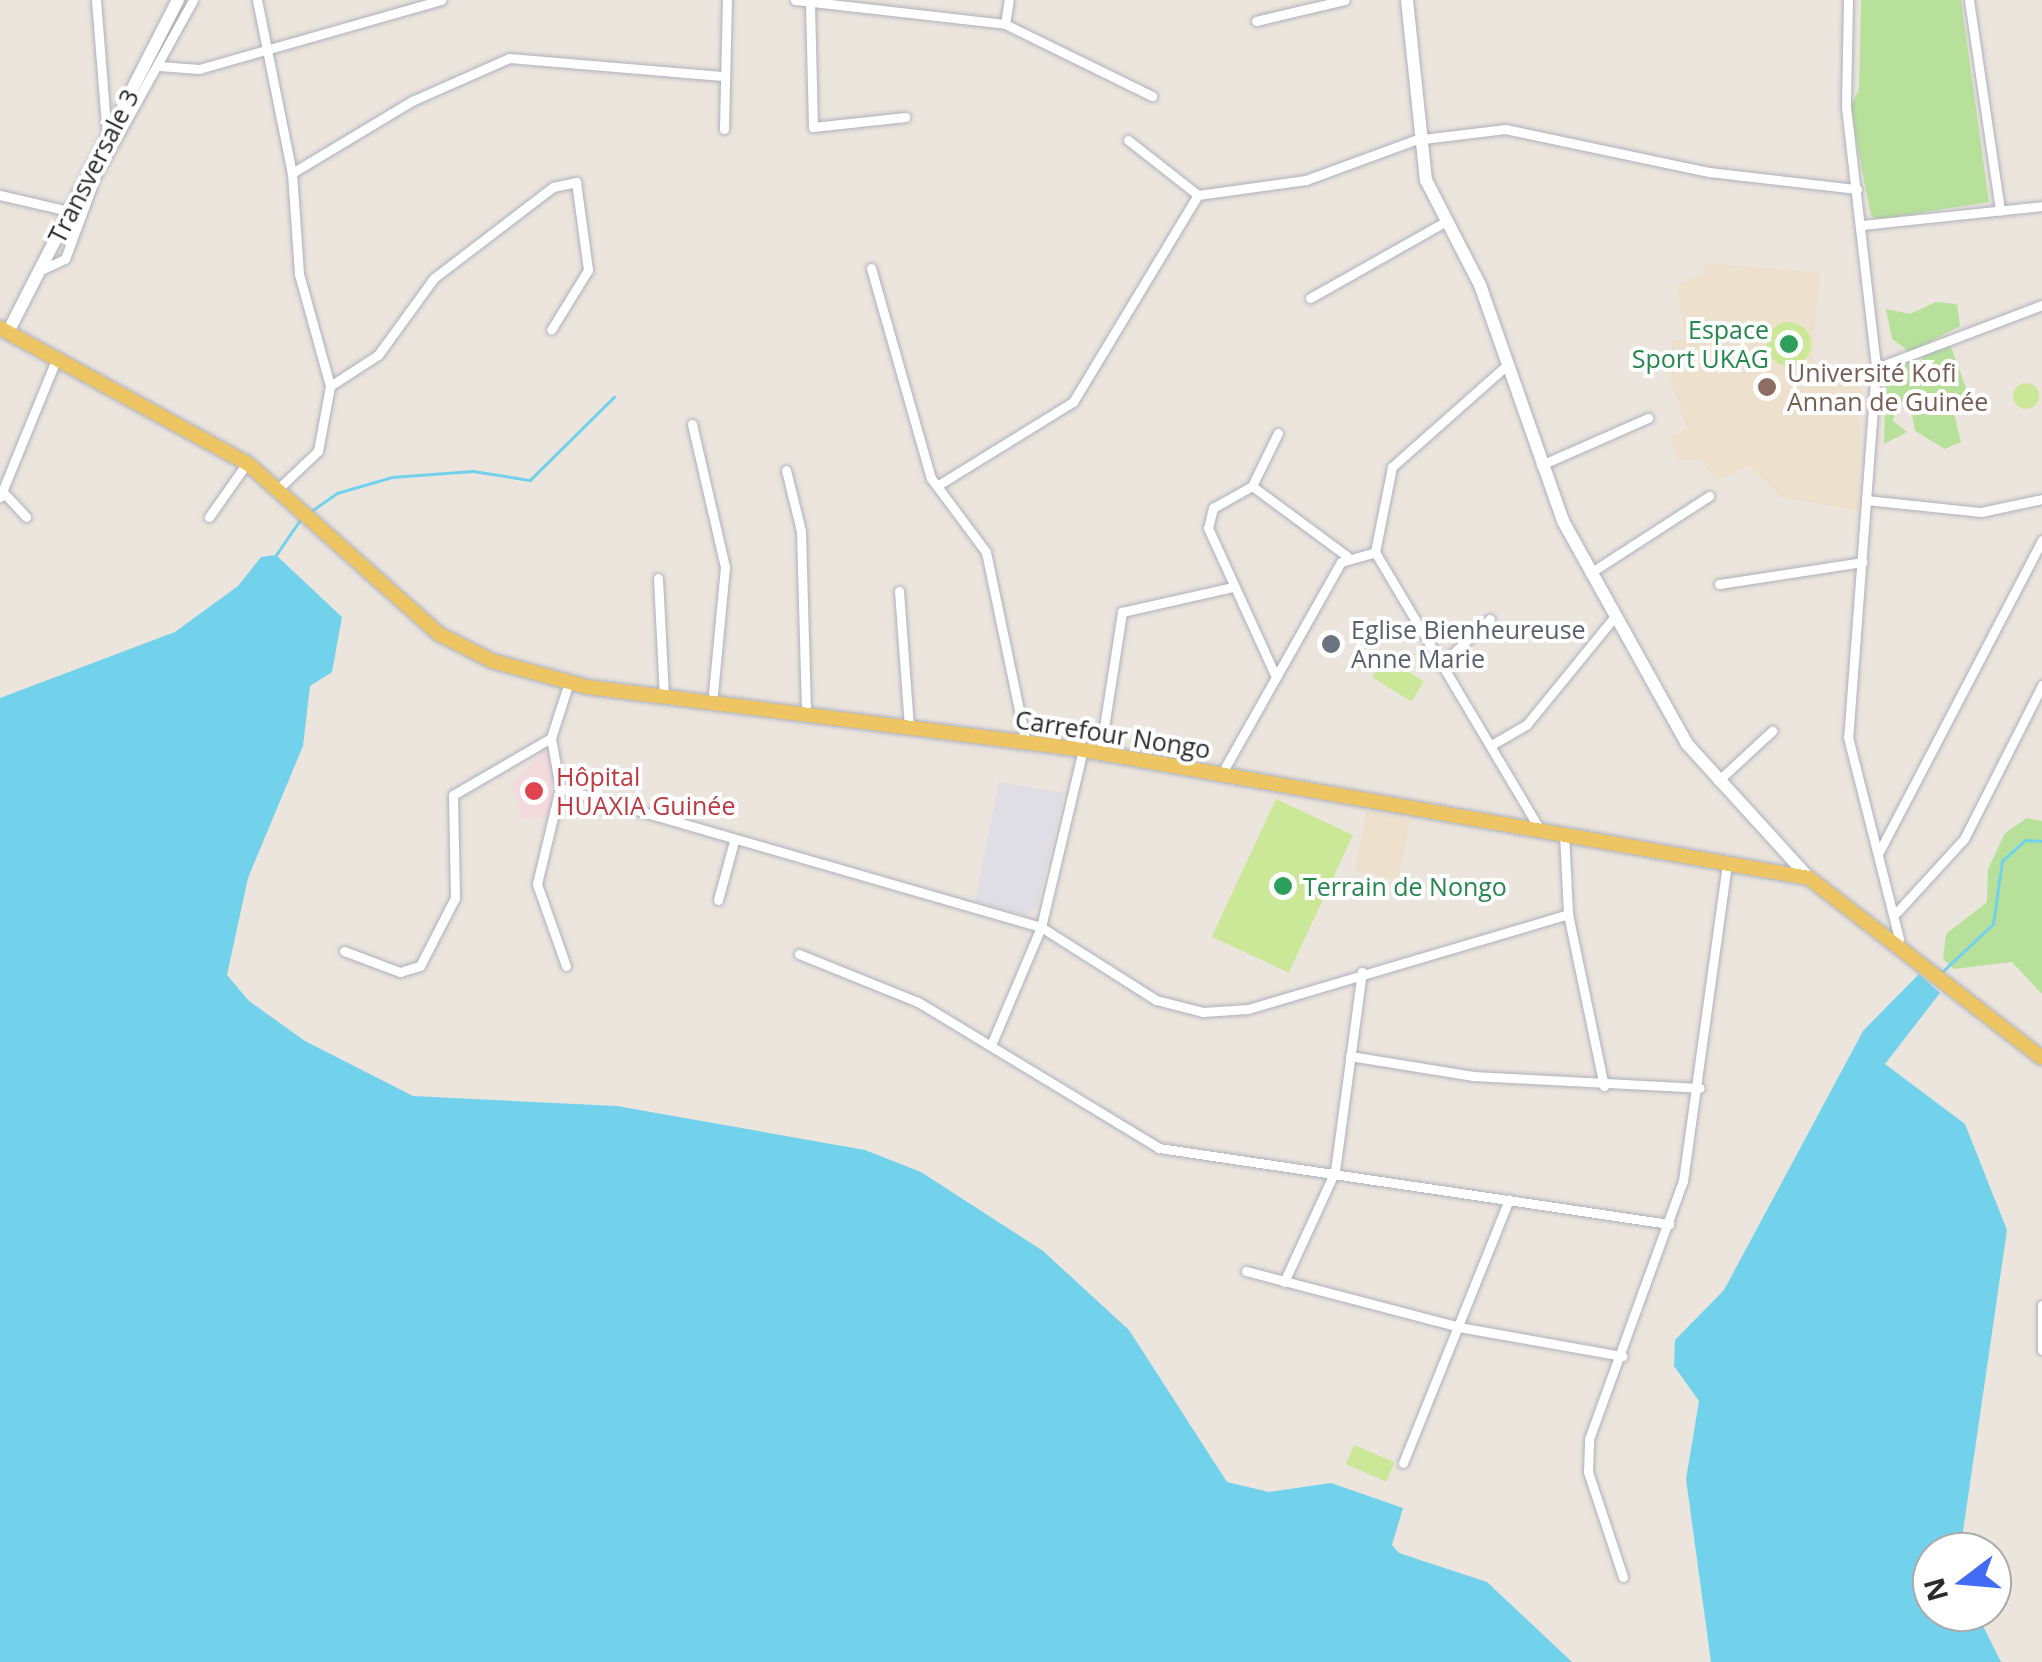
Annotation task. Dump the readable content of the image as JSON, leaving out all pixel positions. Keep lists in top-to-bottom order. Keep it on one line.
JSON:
{"streets":{"main road":["Carrefour Nongo"],"street":["Transversale 3"]},"crossings":[["Transversale 3","Carrefour Nongo"]],"places":["Espace Sport UKAG","Université Kofi Annan de Guinée","Eglise Bienheureuse Anne Marie","Hôpital HUAXIA Guinée","Terrain de Nongo"],"north":"left"}
